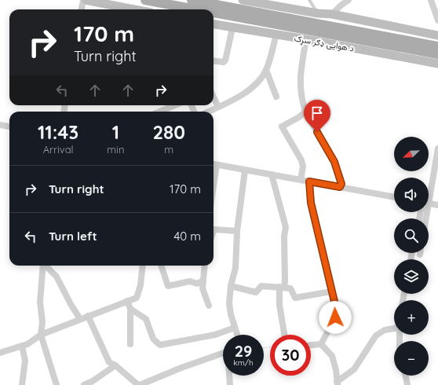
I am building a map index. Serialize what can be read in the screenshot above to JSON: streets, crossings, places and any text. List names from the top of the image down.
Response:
{
  "streets": {
    "main road": ["د هوایی ډګر سړک"]
  },
  "north": "bottom left",
  "page": {
    "turn": ["170 m", "Turn right"],
    "eta": [
      "11:43",
      "Arrival",
      "1",
      "min",
      "280",
      "m"
    ],
    "map_buttons": ["+", "−"],
    "list": [
      {
        "name": "Turn right",
        "value": "170 m"
      },
      {
        "name": "Turn left",
        "value": "40 m"
      }
    ],
    "speed": "29 km/h",
    "limit": "30"
  }
}
